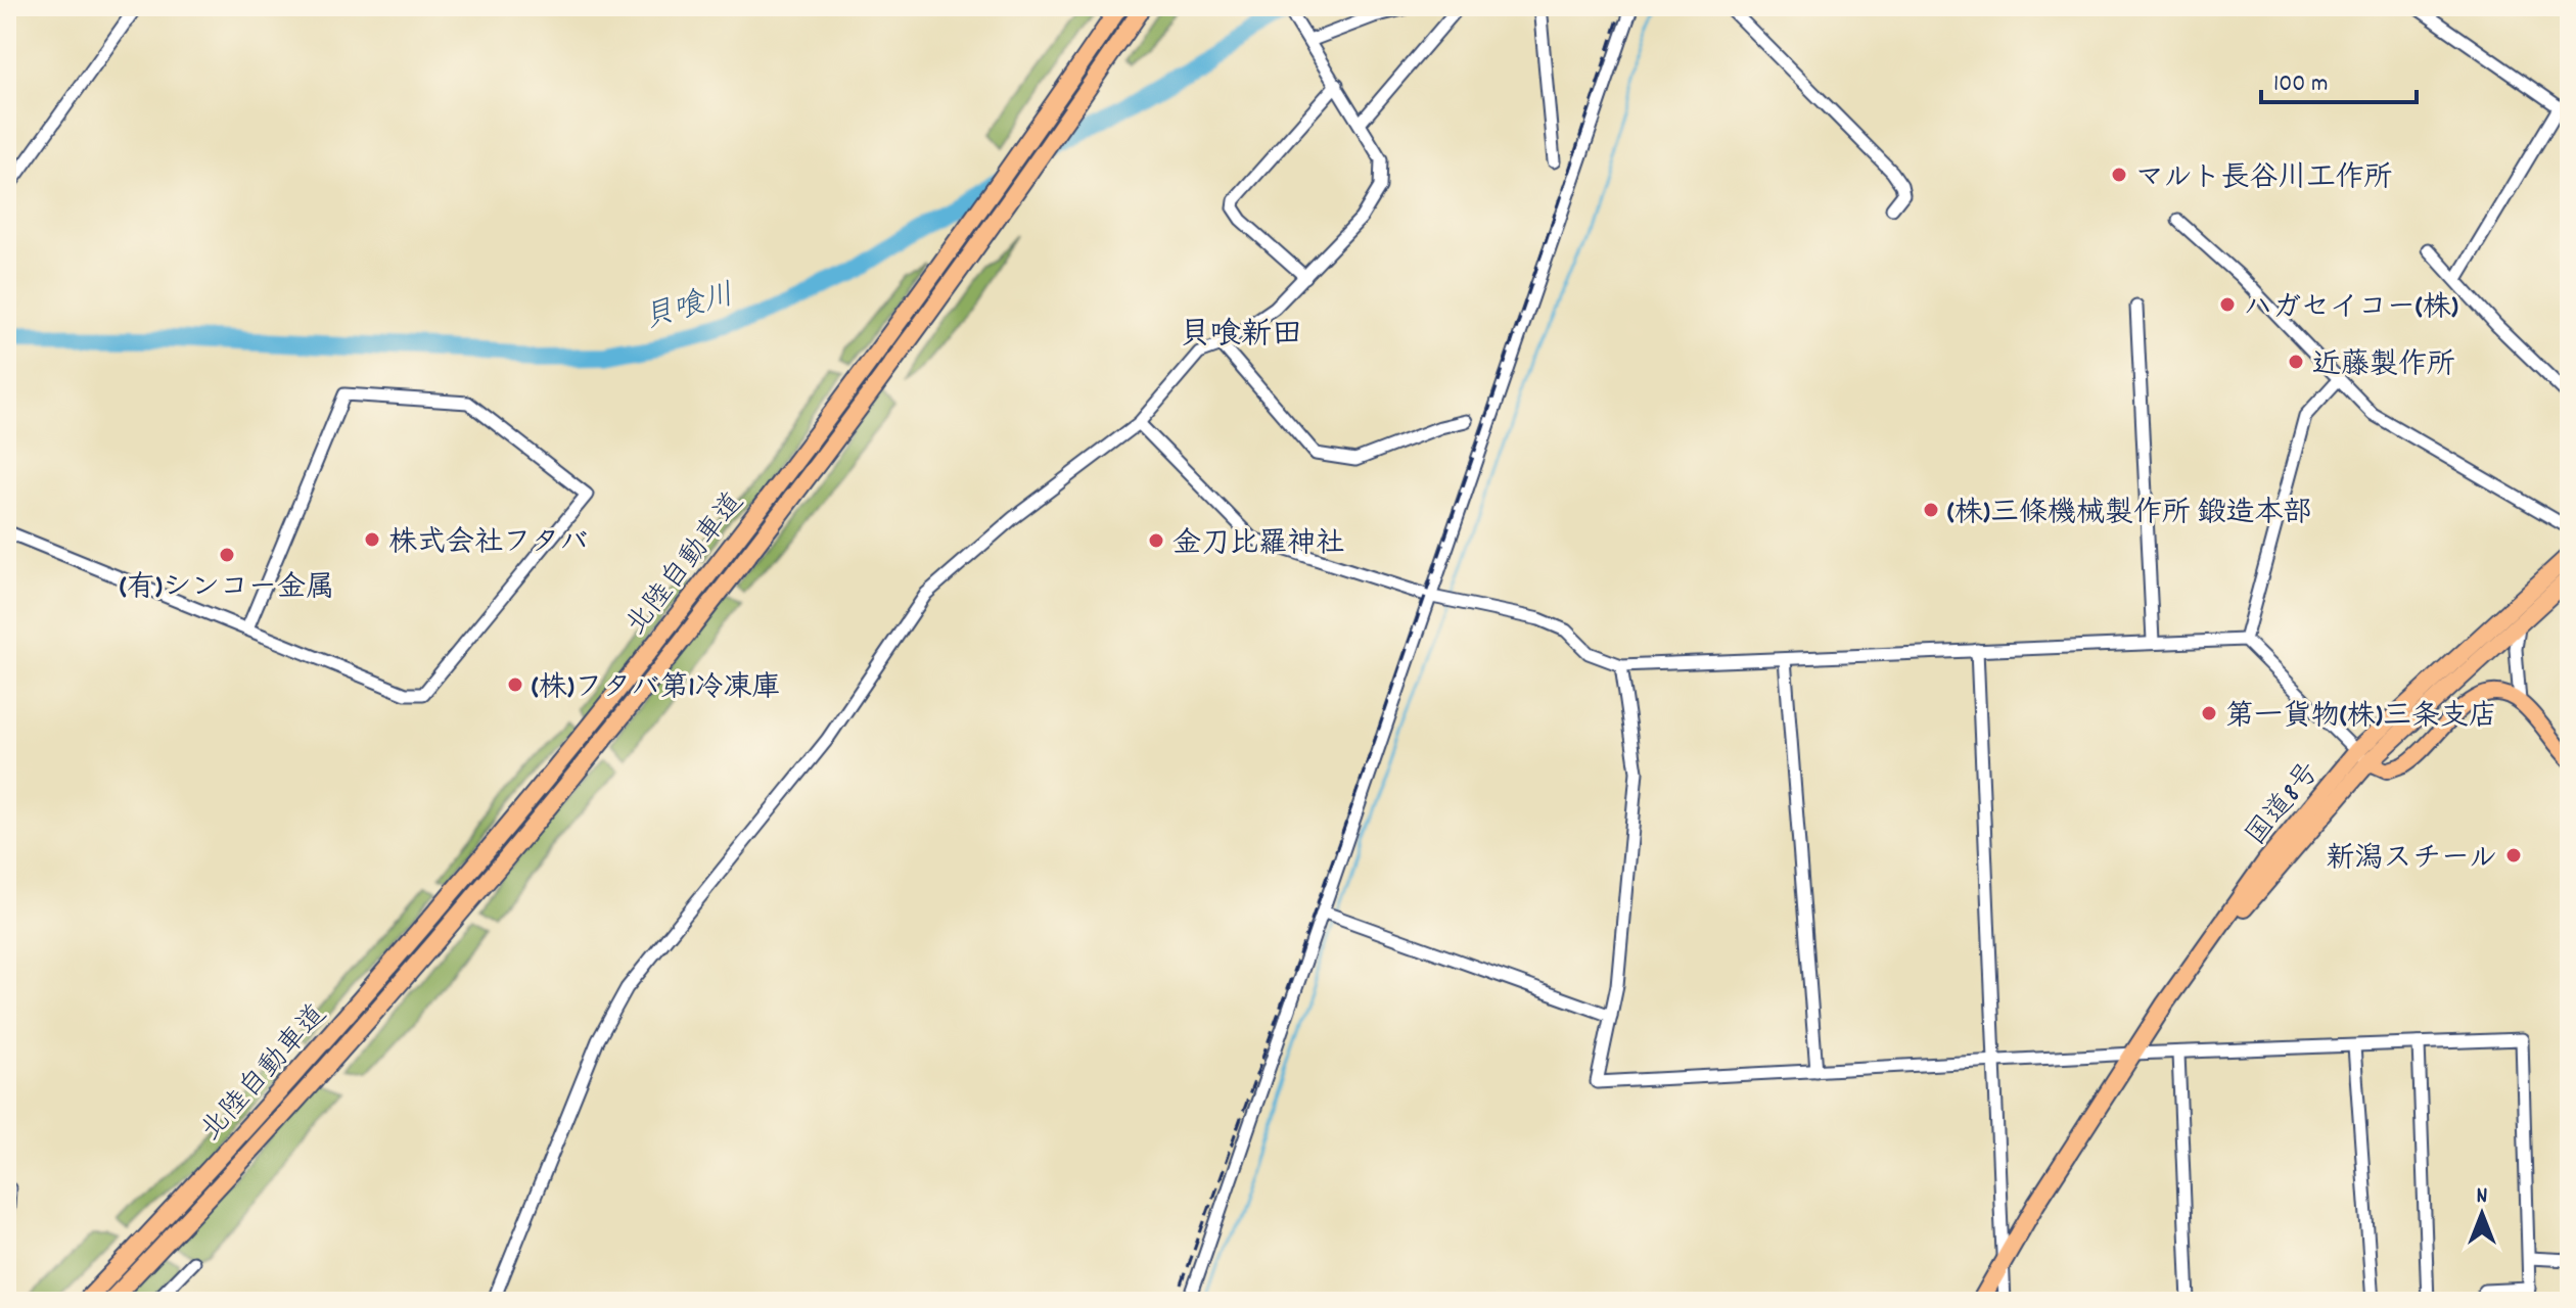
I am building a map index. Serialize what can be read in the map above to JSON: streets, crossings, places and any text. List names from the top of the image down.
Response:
{
  "streets": {
    "highway": ["北陸自動車道", "国道8号"]
  },
  "districts": ["貝喰新田"],
  "water": ["貝喰川"],
  "places": [
    "マルト長谷川工作所",
    "ハガセイコー(株)",
    "近藤製作所",
    "(株)三條機械製作所 鍛造本部",
    "株式会社フタバ",
    "金刀比羅神社",
    "(有)シンコー金属",
    "(株)フタバ第1冷凍庫",
    "第一貨物(株)三条支店",
    "新潟スチール"
  ],
  "scale_bar": "100 m",
  "north": "top"
}
